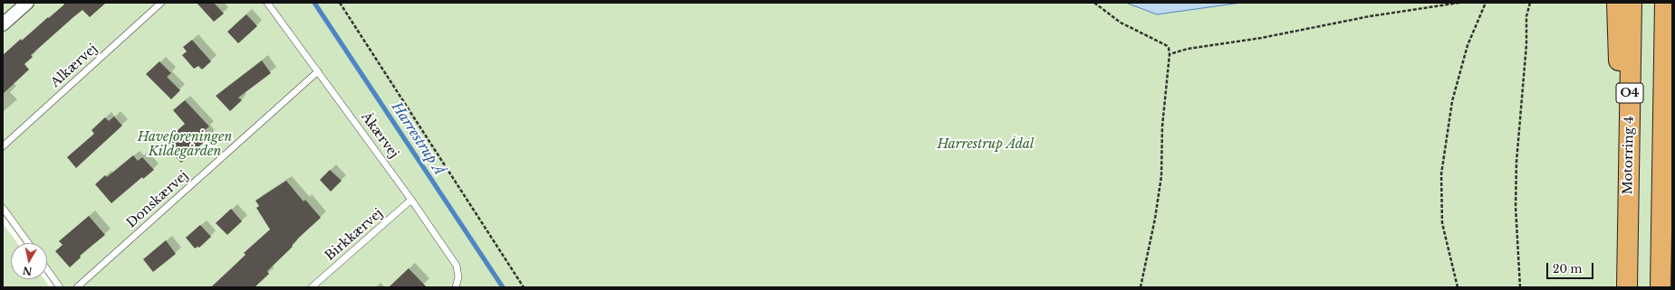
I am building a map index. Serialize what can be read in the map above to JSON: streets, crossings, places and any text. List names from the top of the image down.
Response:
{
  "streets": {
    "highway": ["O4", "Motorring 4"],
    "lane": [
      "Alkærvej",
      "Åkærvej",
      "Donskærvej",
      "Birkkærvej"
    ]
  },
  "crossings": [
    ["Åkærvej", "Donskærvej"],
    ["Åkærvej", "Birkkærvej"]
  ],
  "water": ["Harrestrup Å"],
  "parks": ["Haveforeningen Kildegården", "Harrestrup Ådal"],
  "scale_bar": "20 m",
  "north": "bottom"
}
